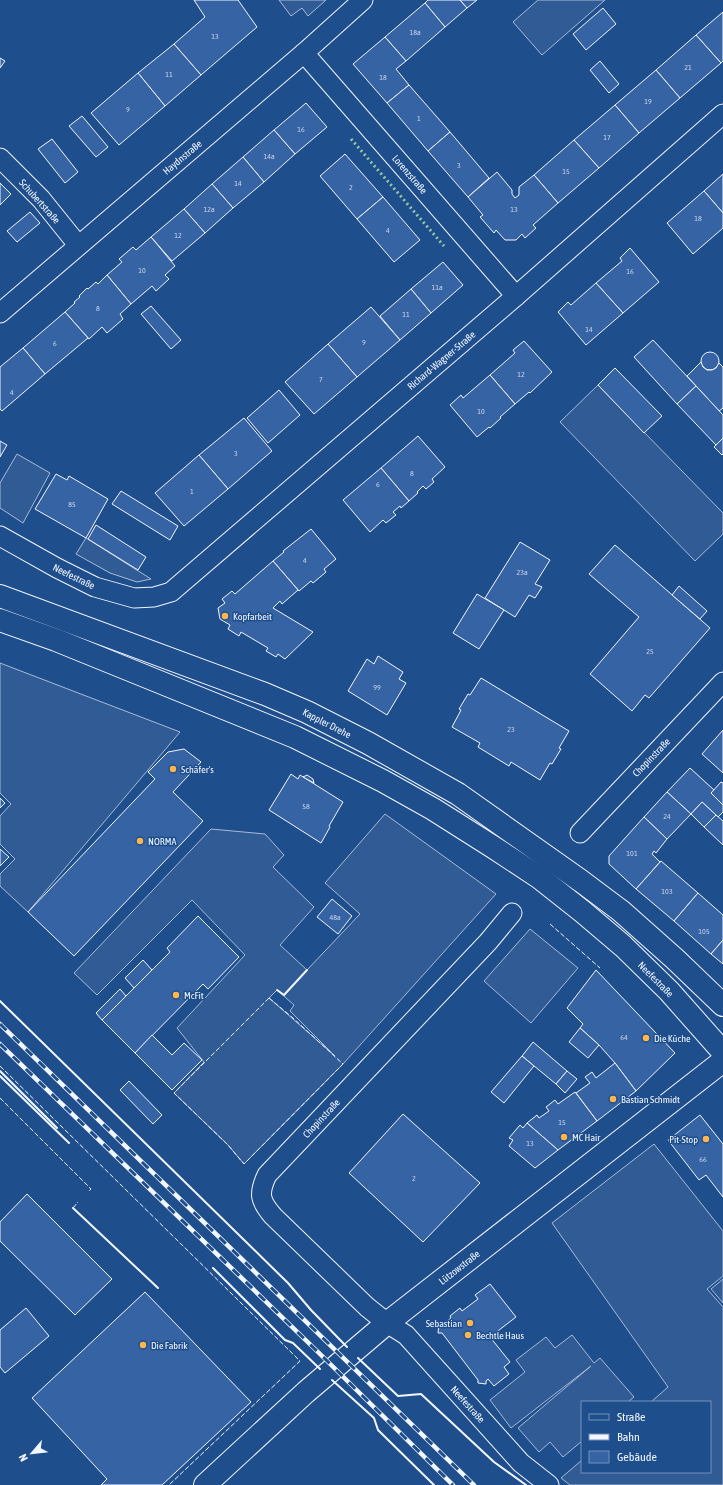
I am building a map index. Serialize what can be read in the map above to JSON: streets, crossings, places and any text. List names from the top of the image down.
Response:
{
  "streets": {
    "main road": ["Neefestraße", "Kappler Drehe", "Lützowstraße"],
    "street": [
      "Haydnstraße",
      "Lorenzstraße",
      "Schubertstraße",
      "Richard-Wagner-Straße",
      "Chopinstraße"
    ]
  },
  "crossings": [
    ["Haydnstraße", "Lorenzstraße"],
    ["Haydnstraße", "Schubertstraße"],
    ["Lorenzstraße", "Richard-Wagner-Straße"],
    ["Richard-Wagner-Straße", "Neefestraße"],
    ["Neefestraße", "Chopinstraße"],
    ["Neefestraße", "Lützowstraße"],
    ["Chopinstraße", "Lützowstraße"]
  ],
  "places": [
    "Kopfarbeit",
    "Schäfer's",
    "NORMA",
    "McFit",
    "Die Küche",
    "Bastian Schmidt",
    "MC Hair",
    "Pit-Stop",
    "Sebastian",
    "Bechtle Haus",
    "Die Fabrik"
  ],
  "house_numbers": [
    "18a",
    "13",
    "21",
    "11",
    "18",
    "19",
    "9",
    "1",
    "16",
    "17",
    "14a",
    "3",
    "15",
    "14",
    "2",
    "12a",
    "13",
    "18",
    "4",
    "12",
    "10",
    "16",
    "11a",
    "8",
    "11",
    "14",
    "9",
    "6",
    "12",
    "7",
    "4",
    "10",
    "3",
    "8",
    "6",
    "1",
    "85",
    "4",
    "23a",
    "25",
    "99",
    "23",
    "58",
    "24",
    "101",
    "103",
    "48a",
    "105",
    "64",
    "15",
    "13",
    "66",
    "2"
  ],
  "legend": ["Straße", "Bahn", "Gebäude"],
  "north": "bottom left"
}
